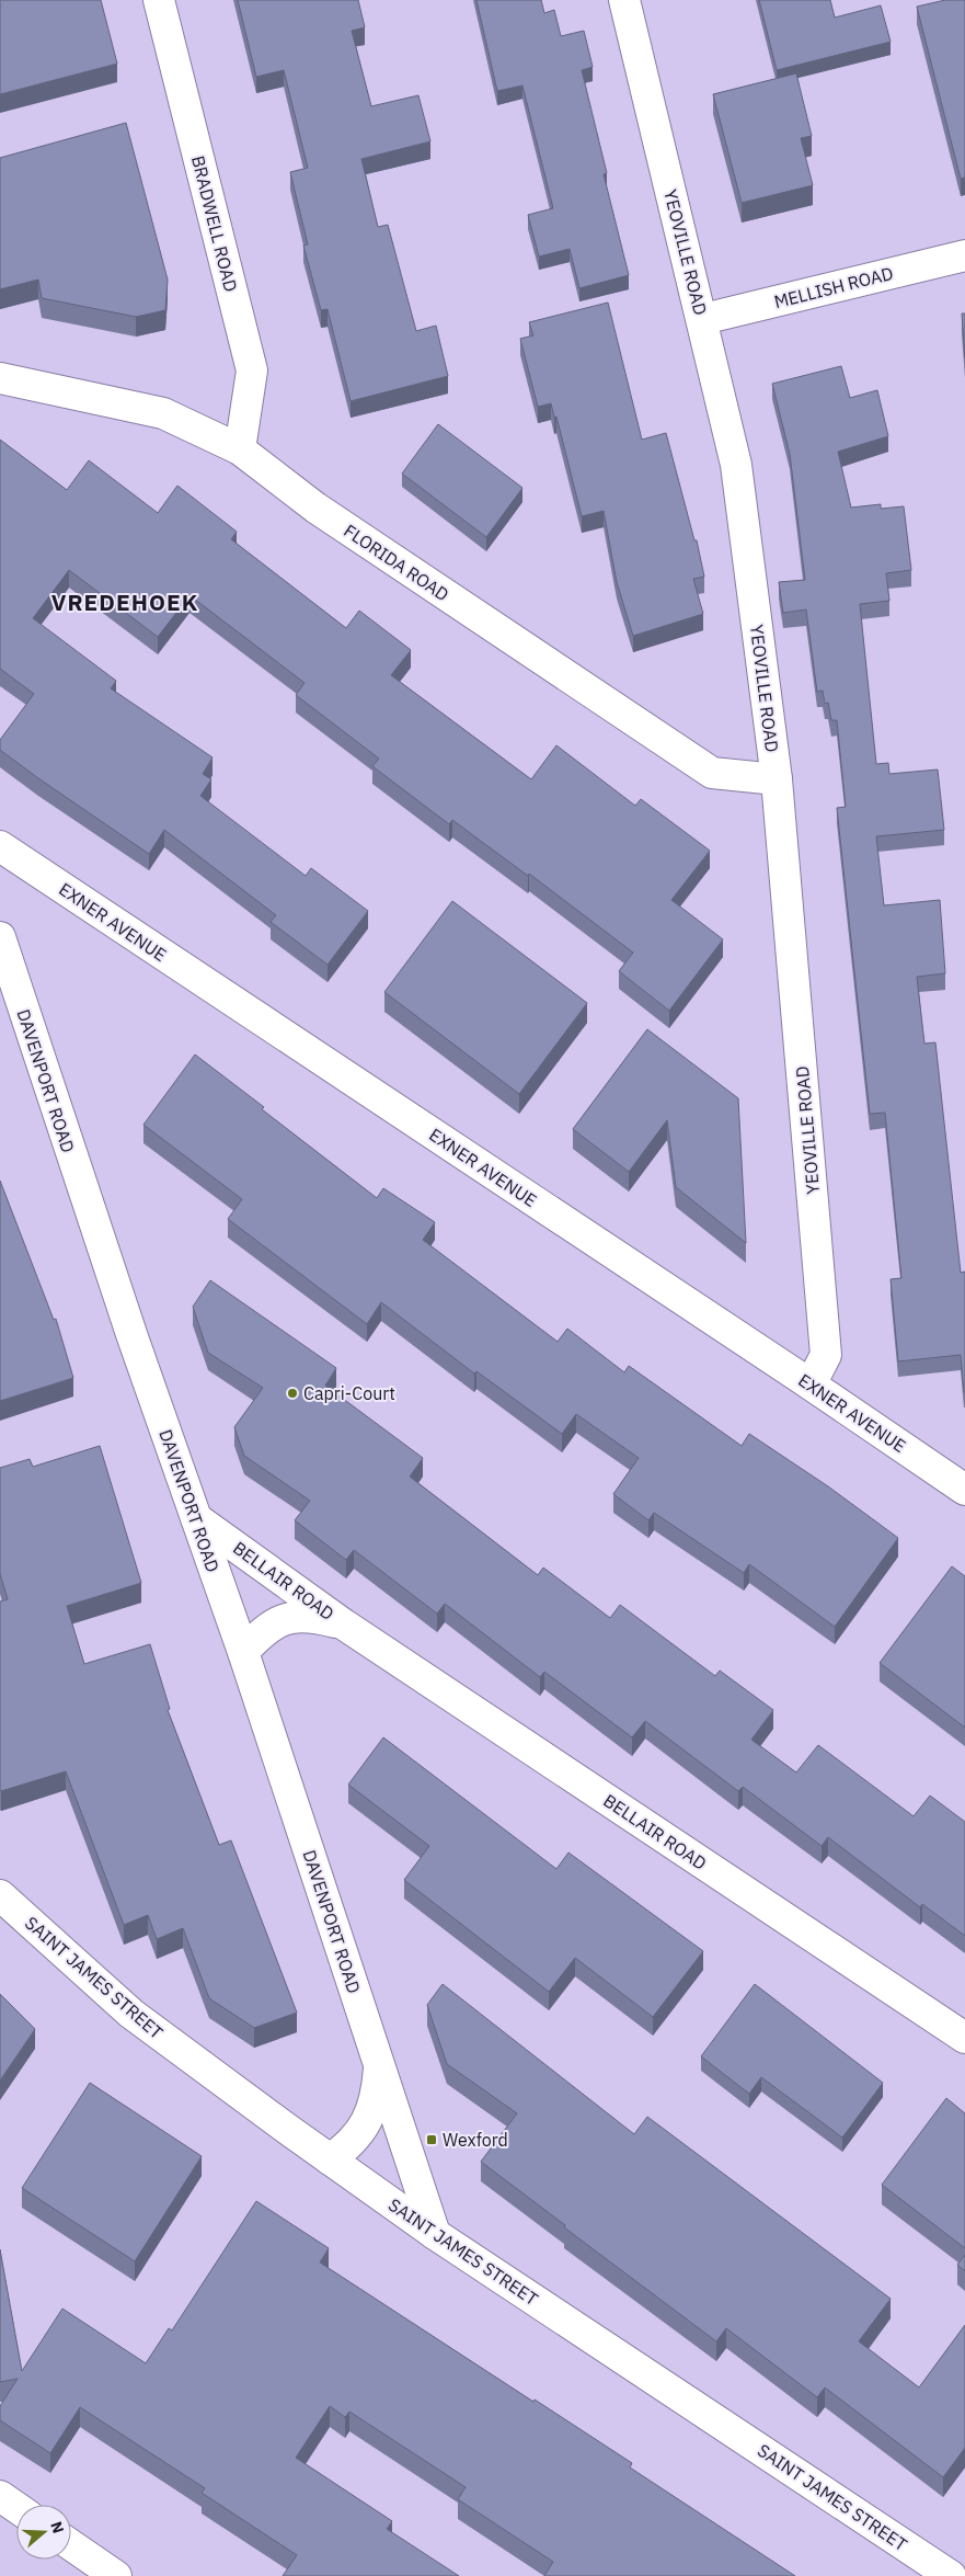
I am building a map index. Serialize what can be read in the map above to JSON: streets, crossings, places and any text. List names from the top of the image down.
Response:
{
  "streets": {
    "street": [
      "BRADWELL ROAD",
      "YEOVILLE ROAD",
      "MELLISH ROAD",
      "FLORIDA ROAD",
      "EXNER AVENUE",
      "DAVENPORT ROAD",
      "BELLAIR ROAD",
      "SAINT JAMES STREET"
    ]
  },
  "crossings": [
    ["BRADWELL ROAD", "FLORIDA ROAD"],
    ["YEOVILLE ROAD", "MELLISH ROAD"],
    ["YEOVILLE ROAD", "FLORIDA ROAD"],
    ["YEOVILLE ROAD", "EXNER AVENUE"],
    ["DAVENPORT ROAD", "BELLAIR ROAD"],
    ["DAVENPORT ROAD", "SAINT JAMES STREET"]
  ],
  "districts": ["VREDEHOEK"],
  "places": {
    "other": ["Capri-Court"],
    "transit": ["Wexford"]
  },
  "north": "right"
}
